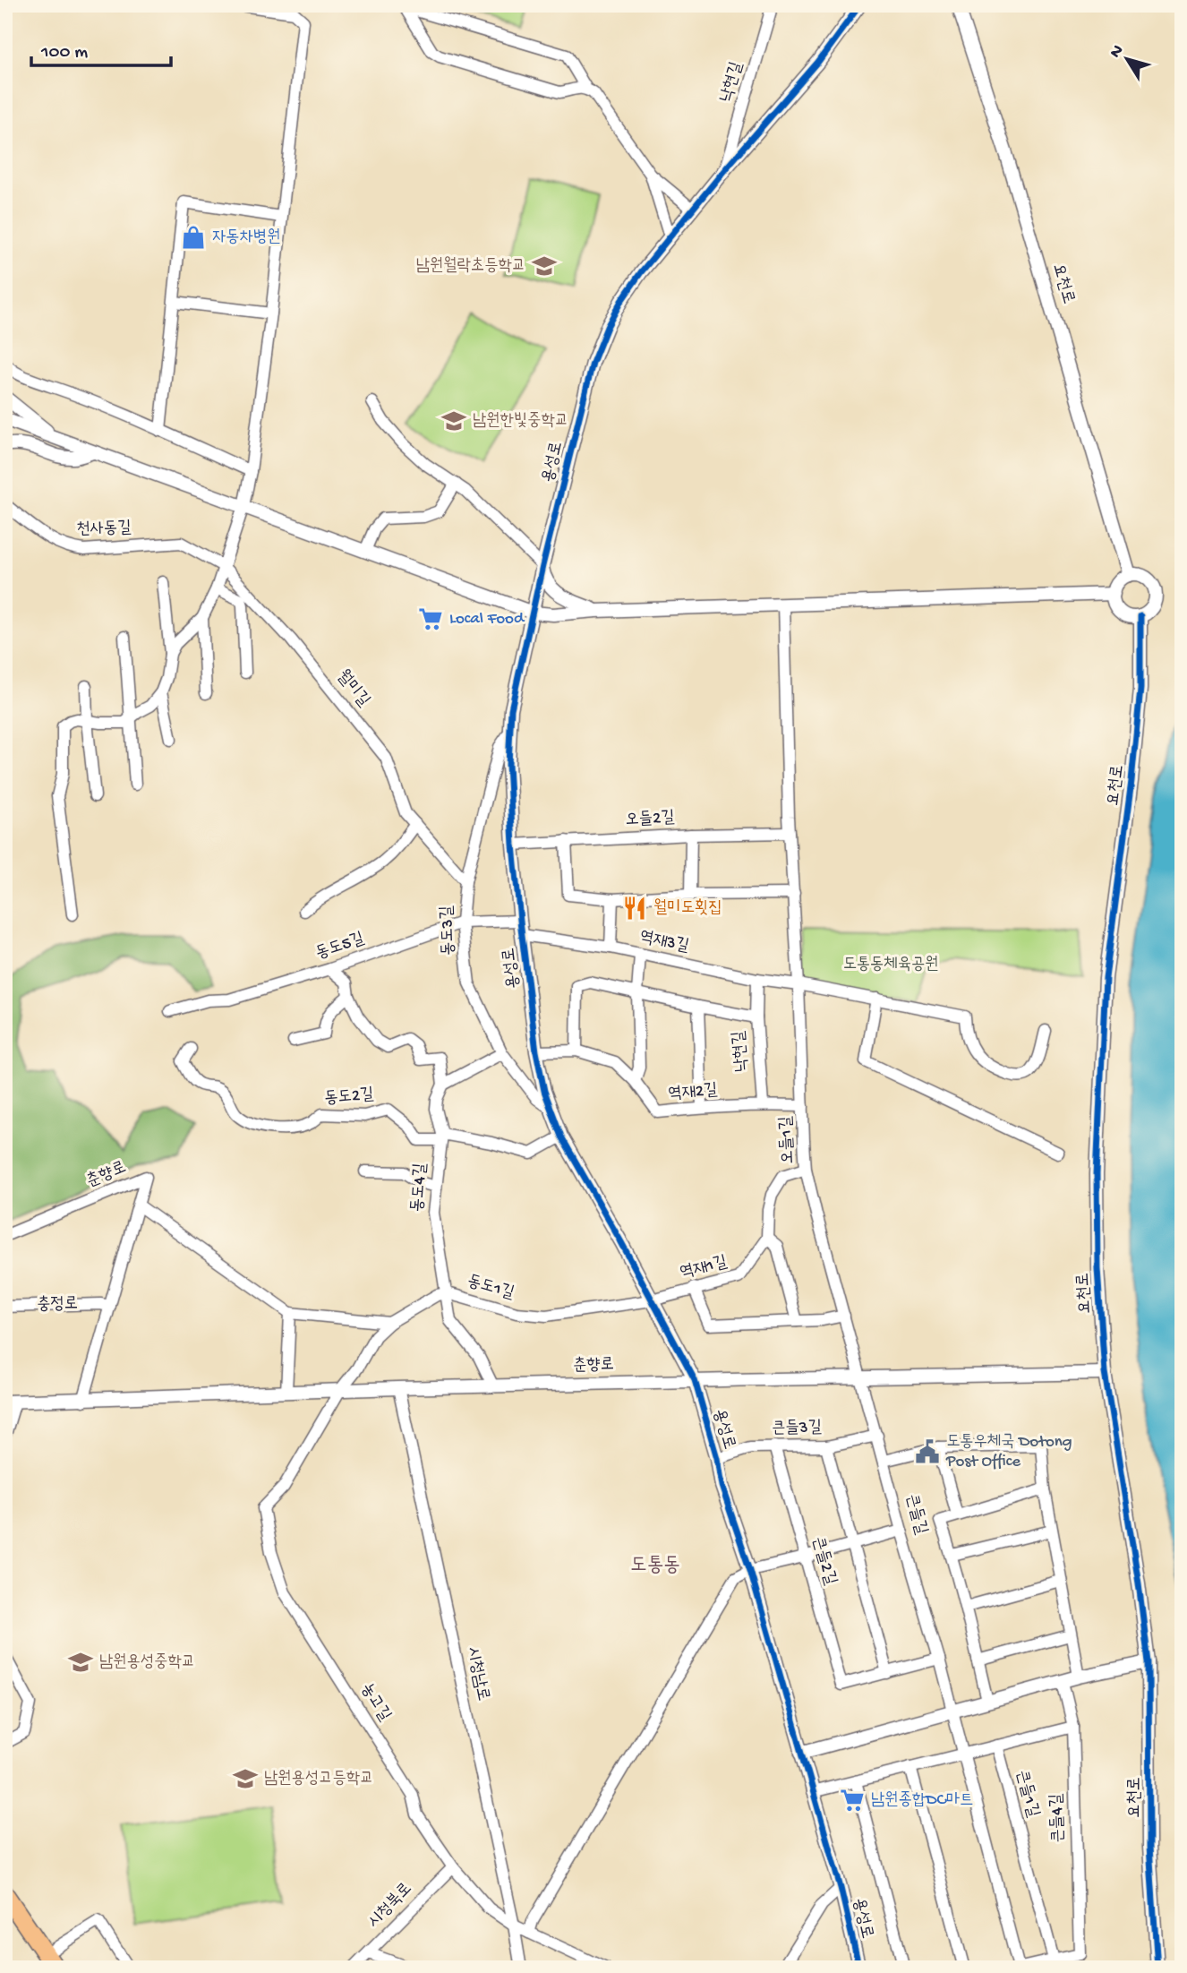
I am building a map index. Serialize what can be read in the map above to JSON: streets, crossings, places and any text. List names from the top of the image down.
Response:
{
  "streets": {
    "street": [
      "낙현길",
      "요천로",
      "용성로",
      "천사동길",
      "월미길",
      "오들2길",
      "동도3길",
      "역재3길",
      "동도5길",
      "역재2길",
      "동도2길",
      "오들1길",
      "춘향로",
      "동도4길",
      "역재1길",
      "동도1길",
      "충정로",
      "큰들3길",
      "큰들길",
      "큰들2길",
      "시청남로",
      "농고길",
      "큰들1길",
      "큰들4길",
      "시청북로"
    ]
  },
  "crossings": [
    ["낙현길", "용성로"],
    ["낙현길", "역재2길"],
    ["요천로", "춘향로"],
    ["용성로", "오들2길"],
    ["용성로", "동도3길"],
    ["용성로", "역재3길"],
    ["용성로", "동도5길"],
    ["용성로", "역재2길"],
    ["용성로", "동도2길"],
    ["용성로", "춘향로"],
    ["용성로", "역재1길"],
    ["용성로", "동도1길"],
    ["용성로", "큰들3길"],
    ["천사동길", "월미길"],
    ["월미길", "동도3길"],
    ["오들2길", "오들1길"],
    ["동도3길", "동도5길"],
    ["역재3길", "오들1길"],
    ["역재2길", "오들1길"],
    ["동도2길", "동도4길"],
    ["오들1길", "춘향로"],
    ["오들1길", "큰들길"],
    ["춘향로", "동도4길"],
    ["춘향로", "동도1길"],
    ["춘향로", "충정로"],
    ["춘향로", "큰들길"],
    ["춘향로", "시청남로"],
    ["춘향로", "농고길"],
    ["동도4길", "동도1길"],
    ["역재1길", "동도1길"],
    ["동도1길", "농고길"],
    ["큰들3길", "큰들길"],
    ["큰들3길", "큰들2길"],
    ["시청남로", "농고길"],
    ["농고길", "시청북로"],
    ["큰들1길", "큰들4길"]
  ],
  "districts": ["도통동"],
  "parks": ["도통동체육공원"],
  "places": {
    "shop": ["자동차병원"],
    "school or university": [
      "남원월락초등학교",
      "남원한빛중학교",
      "남원용성중학교",
      "남원용성고등학교"
    ],
    "supermarket": ["Local Food", "남원종합DC마트"],
    "restaurant": ["월미도횟집"],
    "public building": ["도통우체국 Dotong Post Office"]
  },
  "scale_bar": "100 m",
  "north": "top left"
}
